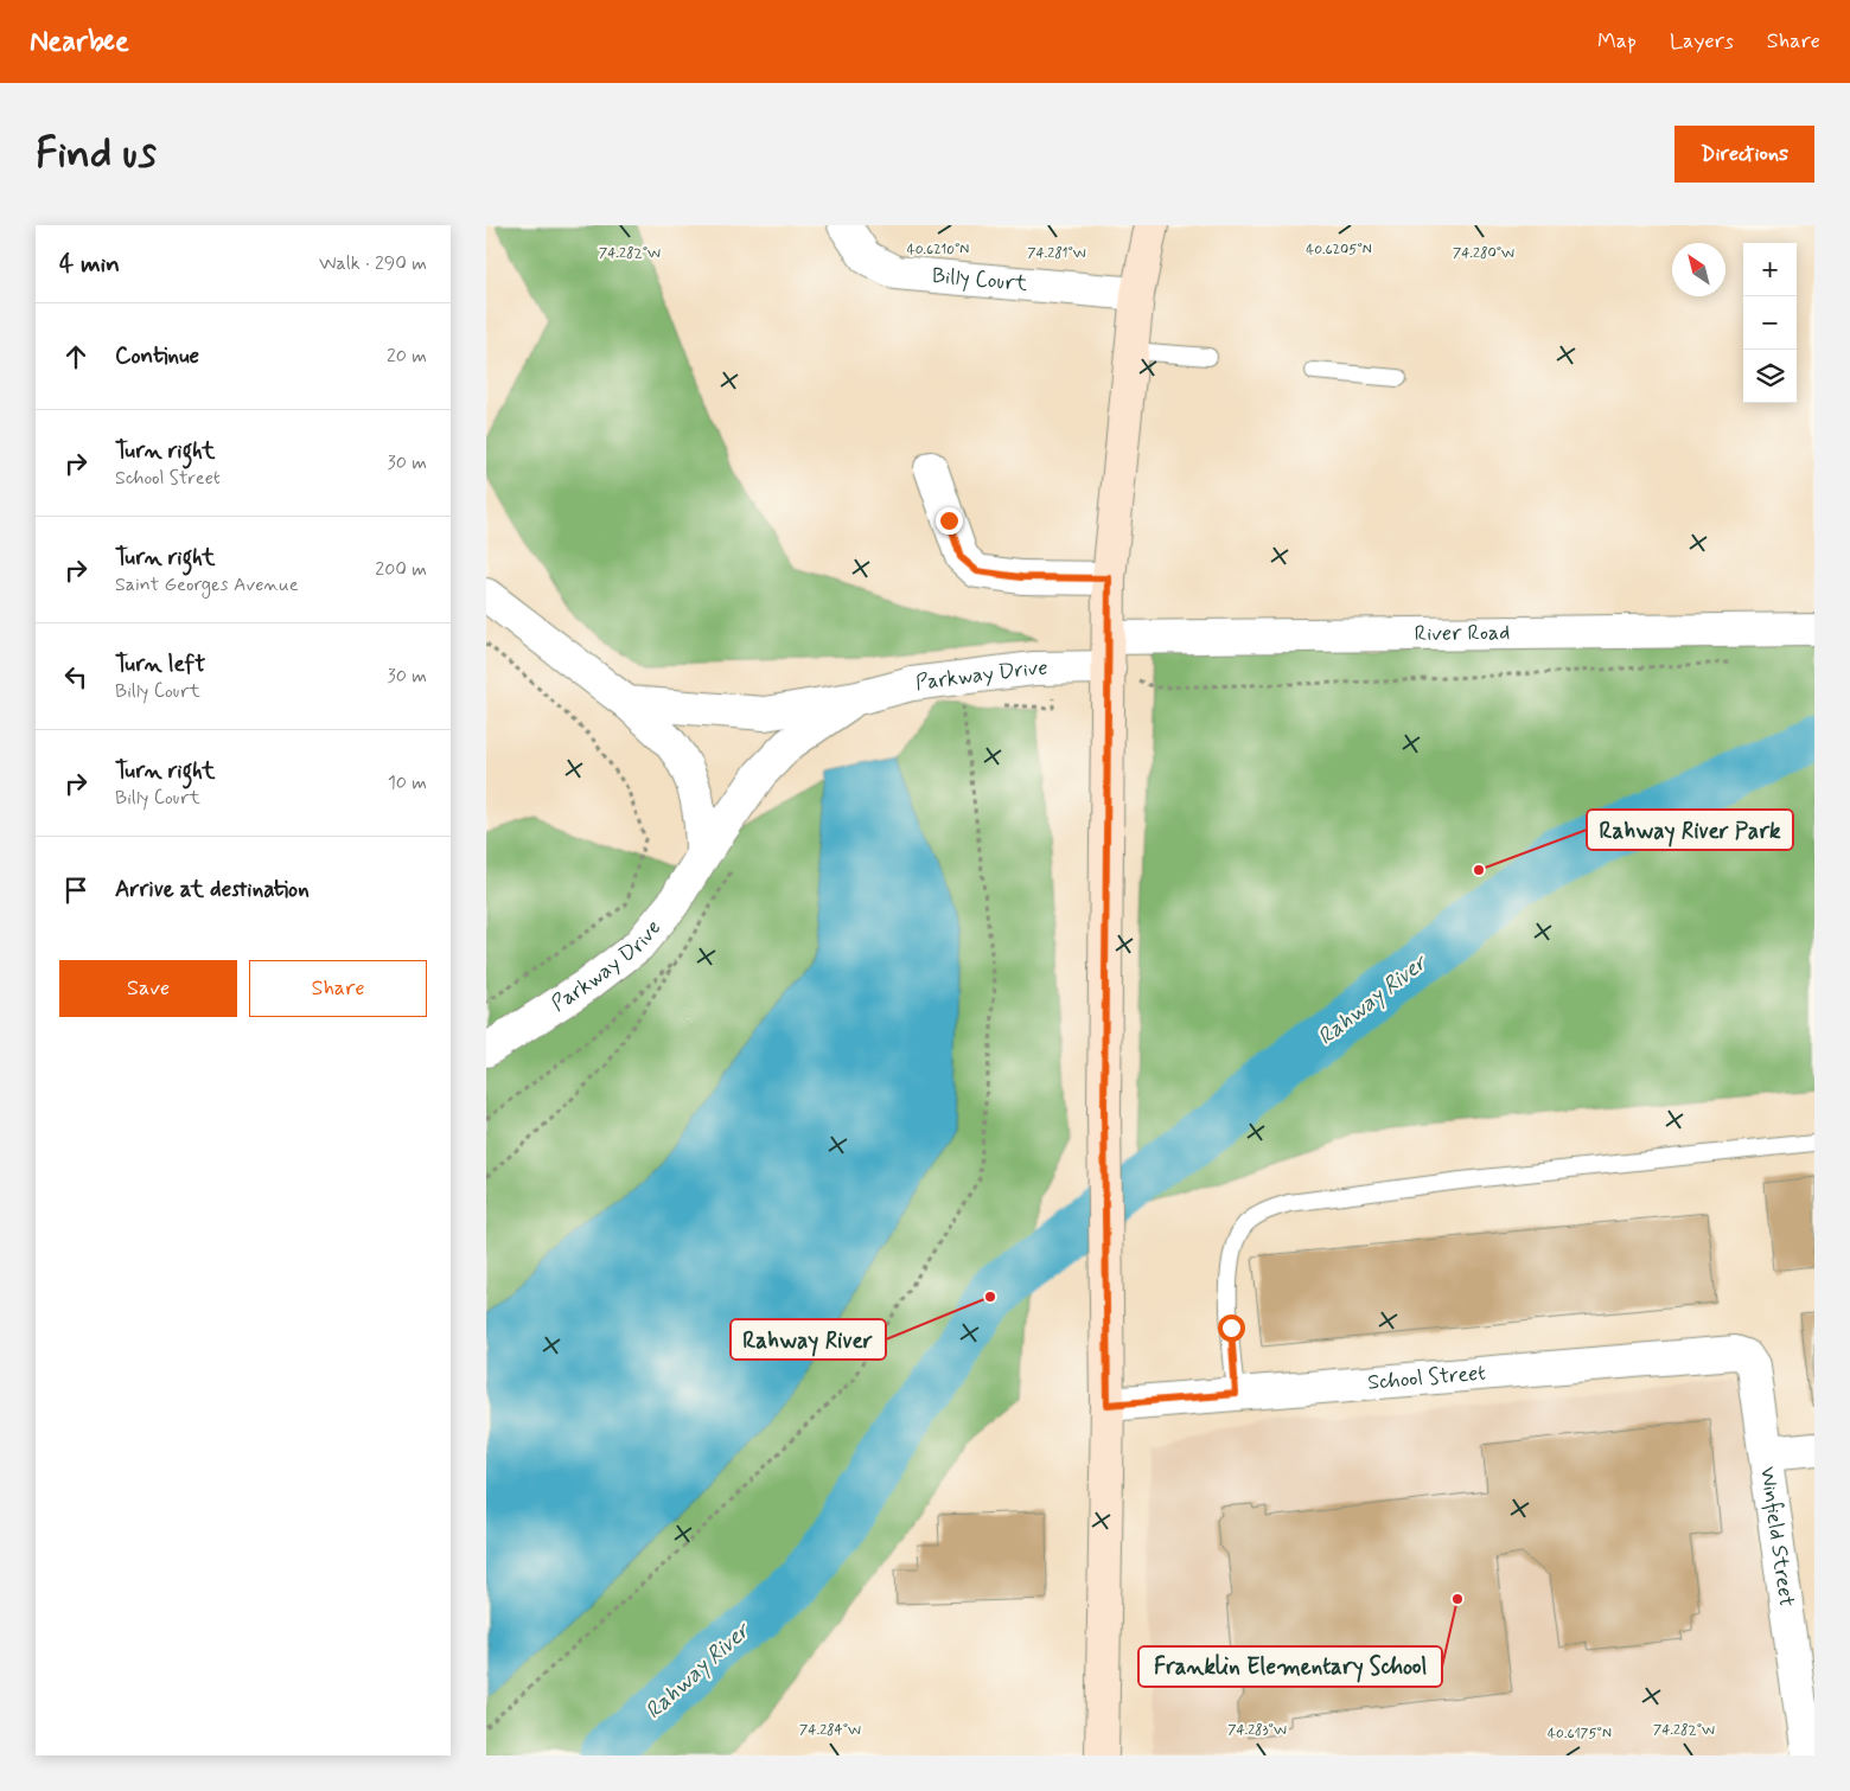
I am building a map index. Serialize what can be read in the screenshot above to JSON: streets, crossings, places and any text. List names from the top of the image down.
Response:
{
  "streets": {
    "street": [
      "Billy Court",
      "River Road",
      "Parkway Drive",
      "School Street",
      "Winfield Street"
    ]
  },
  "crossings": [
    ["River Road", "Parkway Drive"],
    ["School Street", "Winfield Street"]
  ],
  "water": ["Rahway River"],
  "places": ["Rahway River Park", "Rahway River", "Franklin Elementary School"],
  "north": "top left",
  "page": {
    "header": "Nearbee",
    "nav": ["Map", "Layers", "Share"],
    "buttons": [
      "Directions",
      ["Save", "Share"]
    ],
    "title": "Find us",
    "heading": ["4 min", "Walk · 290 m"],
    "map_buttons": ["+", "−"],
    "list": [
      ["Continue", "20 m"],
      ["Turn right", "School Street", "30 m"],
      ["Turn right", "Saint Georges Avenue", "200 m"],
      ["Turn left", "Billy Court", "30 m"],
      ["Turn right", "Billy Court", "10 m"],
      "Arrive at destination"
    ]
  },
  "coordinates": [
    "40.6210°N",
    "40.6205°N",
    "74.282°W",
    "74.280°W",
    "74.281°W",
    "74.284°W",
    "74.283°W",
    "40.6175°N"
  ]
}
